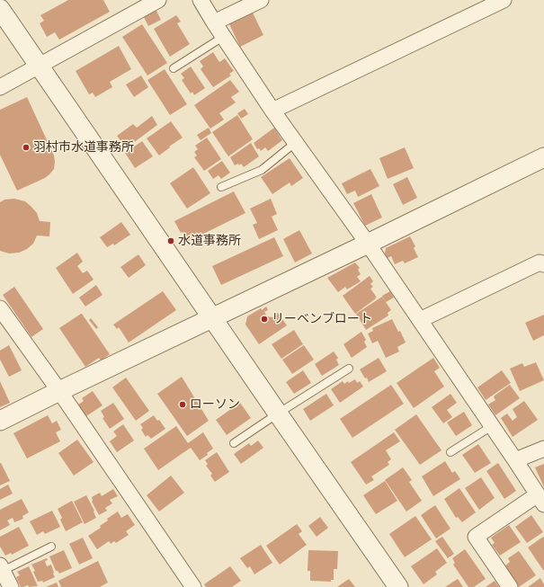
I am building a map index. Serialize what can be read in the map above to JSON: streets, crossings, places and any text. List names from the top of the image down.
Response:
{
  "places": [
    "羽村市水道事務所",
    "水道事務所",
    "リーベンブロート",
    "ローソン"
  ]
}
